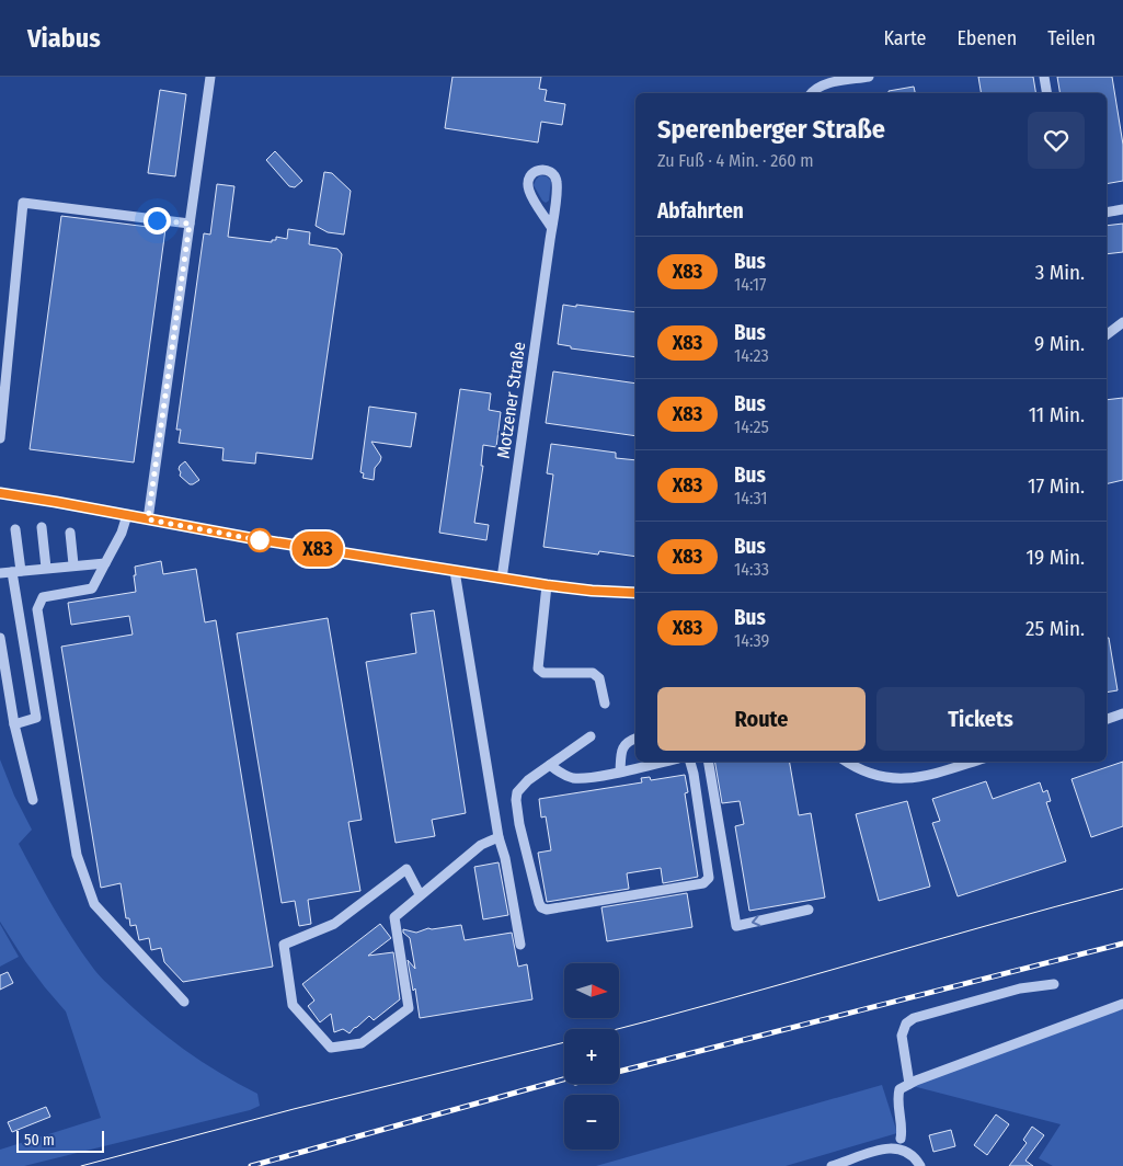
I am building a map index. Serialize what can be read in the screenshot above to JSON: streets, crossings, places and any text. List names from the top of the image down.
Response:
{
  "streets": {
    "street": ["Motzener Straße"]
  },
  "lines": ["bus line X83"],
  "scale_bar": "50 m",
  "north": "right",
  "page": {
    "header": "Viabus",
    "nav": ["Karte", "Ebenen", "Teilen"],
    "on_map": "X83",
    "heading": [
      ["Sperenberger Straße", "Zu Fuß · 4 Min. · 260 m"],
      "Abfahrten"
    ],
    "list": [
      {
        "mark": "X83",
        "name": "Bus",
        "note": "14:17",
        "value": "3 Min."
      },
      {
        "mark": "X83",
        "name": "Bus",
        "note": "14:23",
        "value": "9 Min."
      },
      {
        "mark": "X83",
        "name": "Bus",
        "note": "14:25",
        "value": "11 Min."
      },
      {
        "mark": "X83",
        "name": "Bus",
        "note": "14:31",
        "value": "17 Min."
      },
      {
        "mark": "X83",
        "name": "Bus",
        "note": "14:33",
        "value": "19 Min."
      },
      {
        "mark": "X83",
        "name": "Bus",
        "note": "14:39",
        "value": "25 Min."
      }
    ],
    "buttons": ["Route", "Tickets"],
    "map_buttons": ["+", "−"],
    "scale": "50 m"
  }
}
